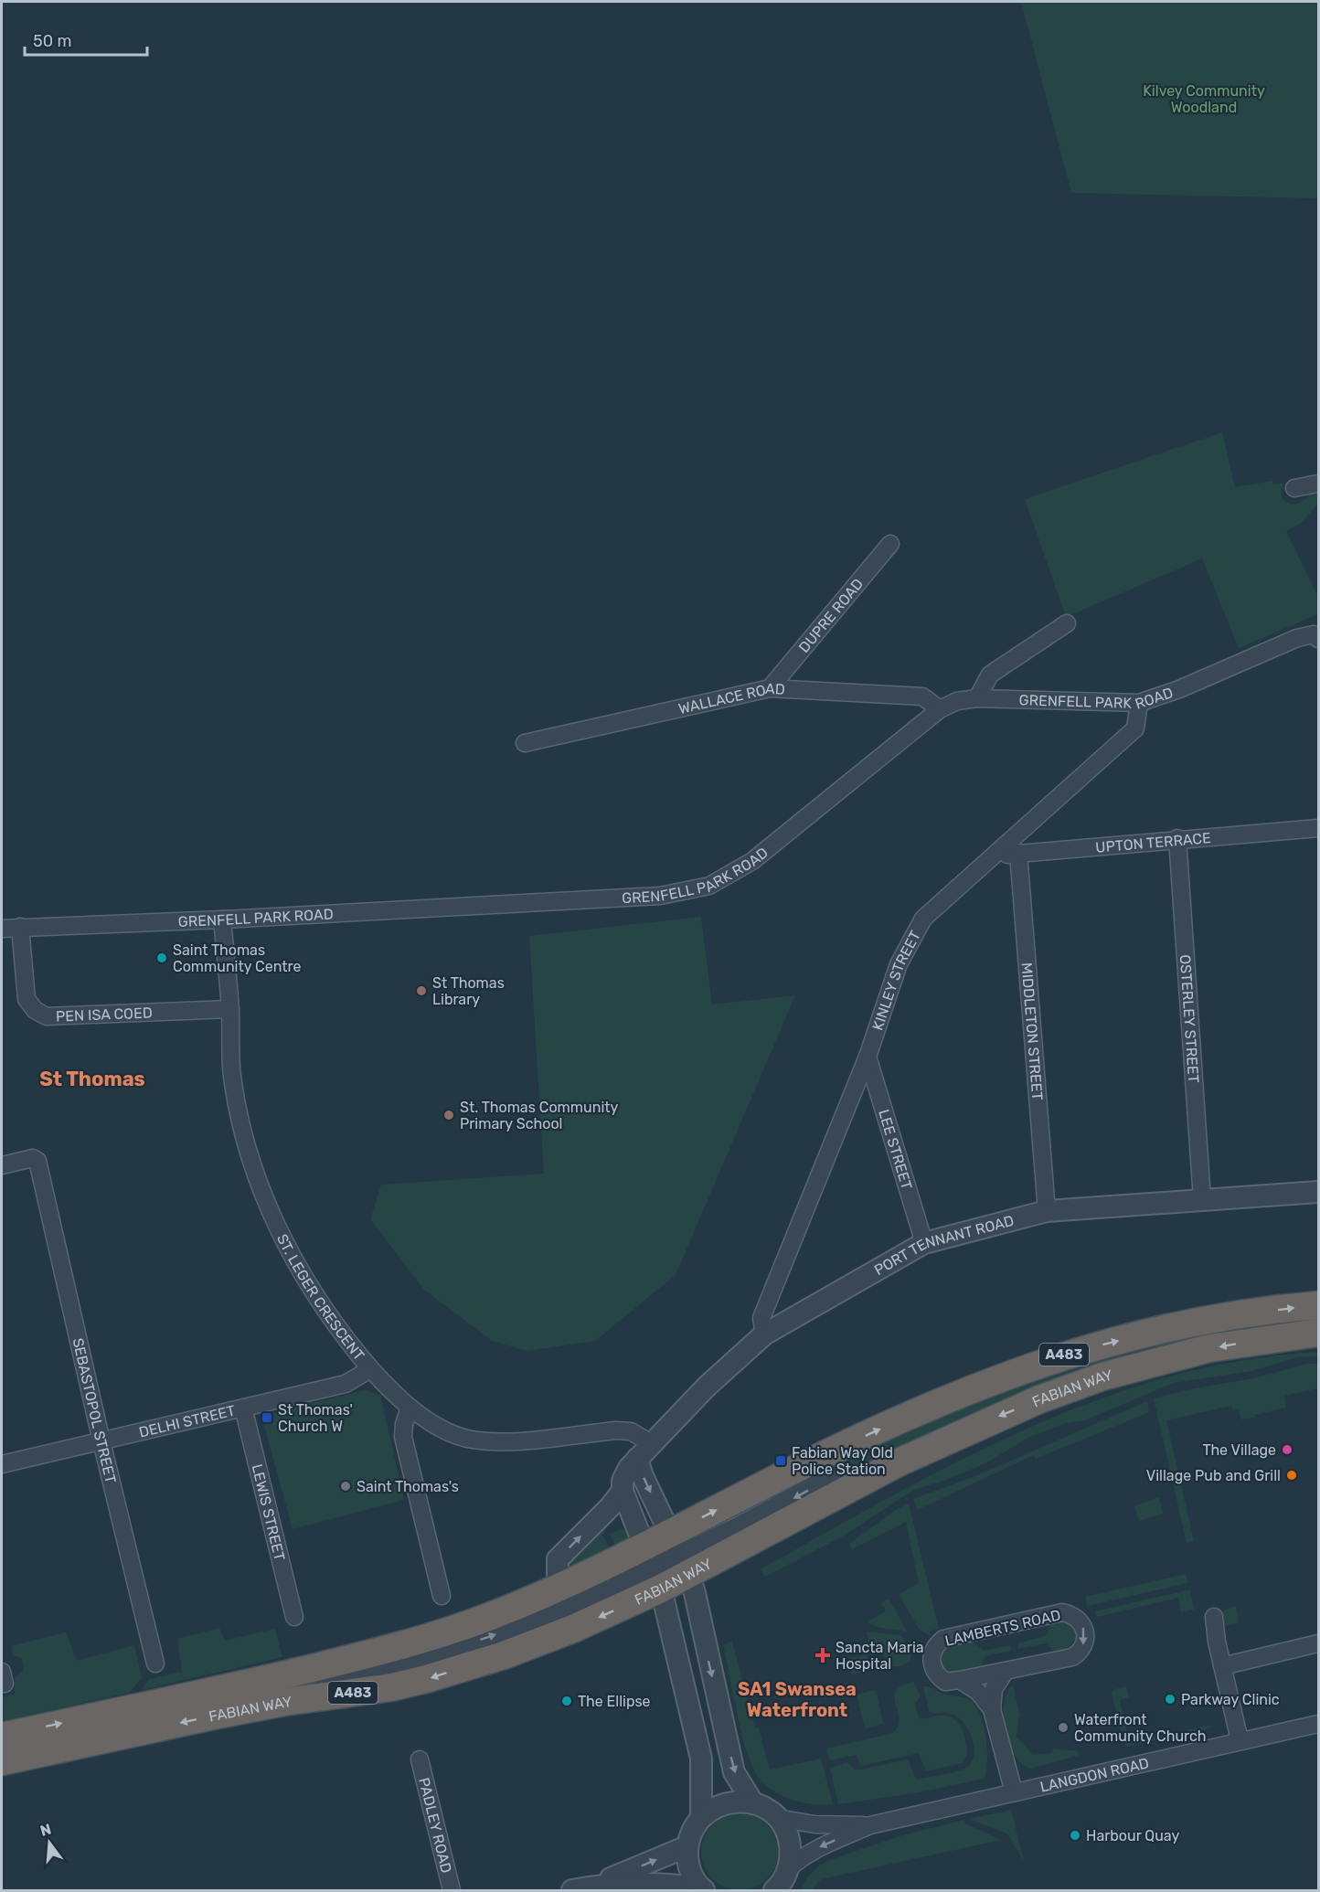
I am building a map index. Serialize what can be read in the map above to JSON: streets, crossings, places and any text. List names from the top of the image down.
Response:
{
  "streets": {
    "highway": ["A483", "FABIAN WAY"],
    "street": [
      "DUPRE ROAD",
      "GRENFELL PARK ROAD",
      "WALLACE ROAD",
      "UPTON TERRACE",
      "KINLEY STREET",
      "PEN ISA COED",
      "OSTERLEY STREET",
      "MIDDLETON STREET",
      "LEE STREET",
      "PORT TENNANT ROAD",
      "ST. LEGER CRESCENT",
      "SEBASTOPOL STREET",
      "DELHI STREET",
      "LEWIS STREET",
      "LAMBERTS ROAD",
      "LANGDON ROAD",
      "PADLEY ROAD"
    ]
  },
  "crossings": [
    ["DUPRE ROAD", "WALLACE ROAD"],
    ["GRENFELL PARK ROAD", "WALLACE ROAD"],
    ["GRENFELL PARK ROAD", "KINLEY STREET"],
    ["GRENFELL PARK ROAD", "PEN ISA COED"],
    ["GRENFELL PARK ROAD", "ST. LEGER CRESCENT"],
    ["UPTON TERRACE", "KINLEY STREET"],
    ["UPTON TERRACE", "OSTERLEY STREET"],
    ["UPTON TERRACE", "MIDDLETON STREET"],
    ["KINLEY STREET", "LEE STREET"],
    ["KINLEY STREET", "PORT TENNANT ROAD"],
    ["PEN ISA COED", "ST. LEGER CRESCENT"],
    ["OSTERLEY STREET", "PORT TENNANT ROAD"],
    ["MIDDLETON STREET", "PORT TENNANT ROAD"],
    ["LEE STREET", "PORT TENNANT ROAD"],
    ["PORT TENNANT ROAD", "ST. LEGER CRESCENT"],
    ["PORT TENNANT ROAD", "FABIAN WAY"],
    ["ST. LEGER CRESCENT", "DELHI STREET"],
    ["SEBASTOPOL STREET", "DELHI STREET"],
    ["DELHI STREET", "LEWIS STREET"],
    ["LAMBERTS ROAD", "LANGDON ROAD"]
  ],
  "districts": ["St Thomas", "SA1 Swansea Waterfront"],
  "parks": ["Kilvey Community Woodland"],
  "places": {
    "other": [
      "Saint Thomas Community Centre",
      "St Thomas Library",
      "St. Thomas Community Primary School",
      "The Village",
      "Village Pub and Grill",
      "Saint Thomas's",
      "Parkway Clinic",
      "The Ellipse",
      "Waterfront Community Church",
      "Harbour Quay"
    ],
    "transit": ["St Thomas' Church W", "Fabian Way Old Police Station"],
    "health": ["Sancta Maria Hospital"]
  },
  "scale_bar": "50 m",
  "north": "top"
}
